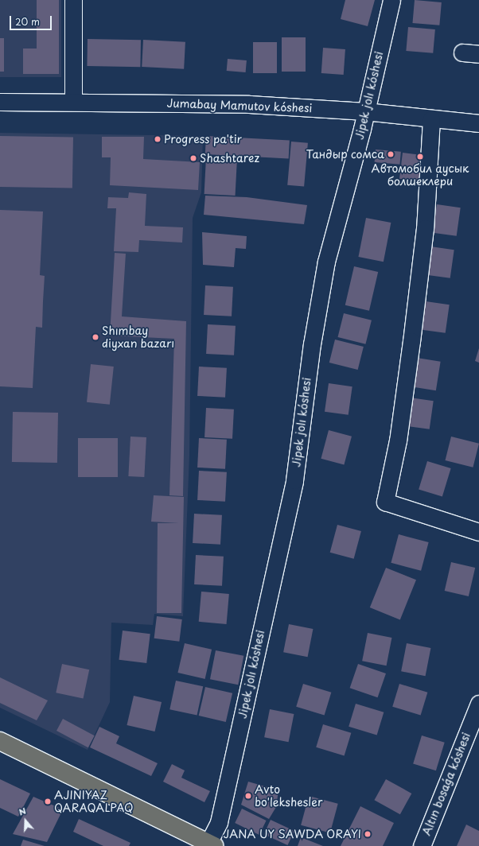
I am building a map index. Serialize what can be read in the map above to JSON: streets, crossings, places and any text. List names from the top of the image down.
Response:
{
  "streets": {
    "street": ["Jipek jolı kóshesi", "Jumabay Mamutov kóshesi", "Altın bosaǵa kóshesi"]
  },
  "crossings": [
    ["Jipek jolı kóshesi", "Jumabay Mamutov kóshesi"]
  ],
  "places": [
    "Progress pa'tir",
    "Тандыр сомса",
    "Автомобил аусык болшеклери",
    "Shashtarez",
    "Shımbay diyxan bazarı",
    "Avto bo'lekshesler",
    "AJINIYAZ QARAQALPAQ",
    "JANA UY SAWDA ORAYI"
  ],
  "scale_bar": "20 m",
  "north": "top"
}
